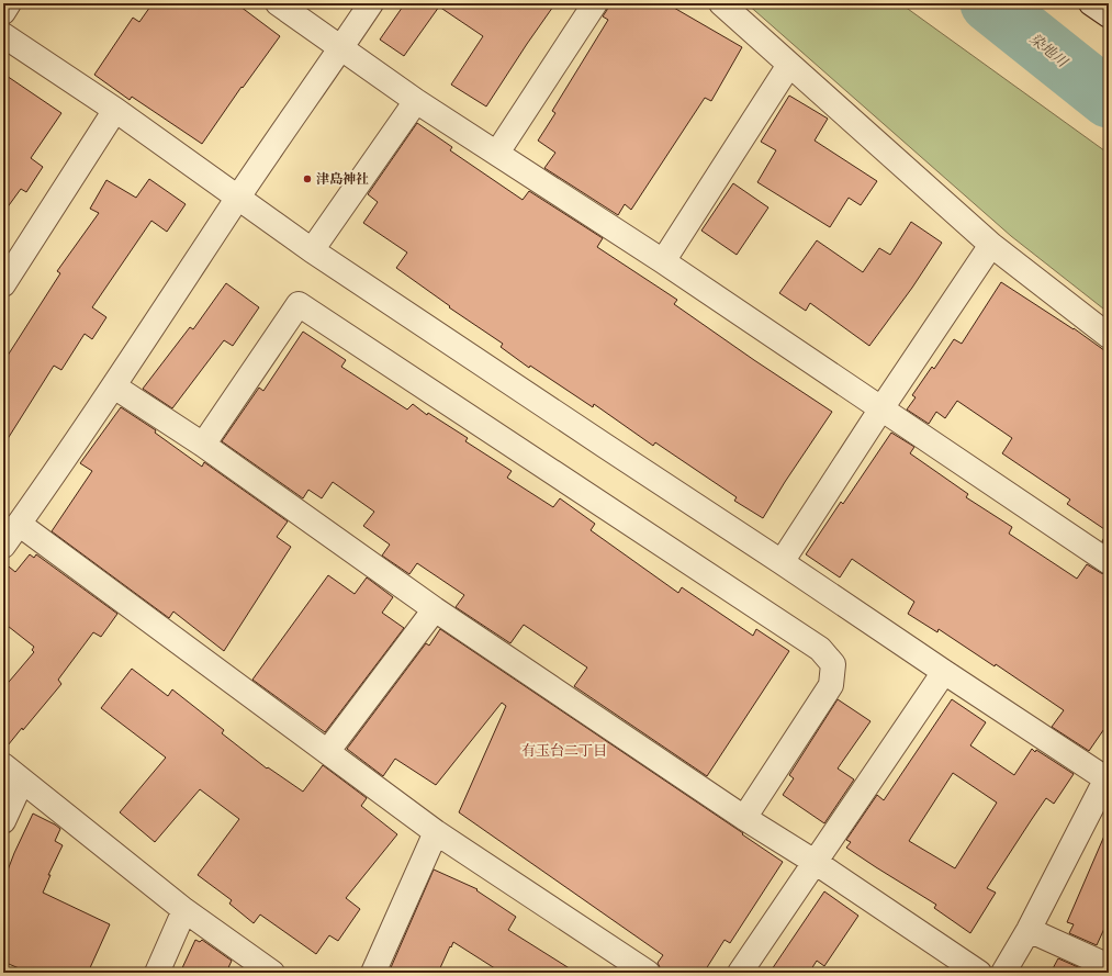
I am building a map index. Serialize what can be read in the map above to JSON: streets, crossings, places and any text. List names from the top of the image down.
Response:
{
  "districts": ["有玉台二丁目"],
  "water": ["染地川"],
  "places": ["津島神社"]
}
